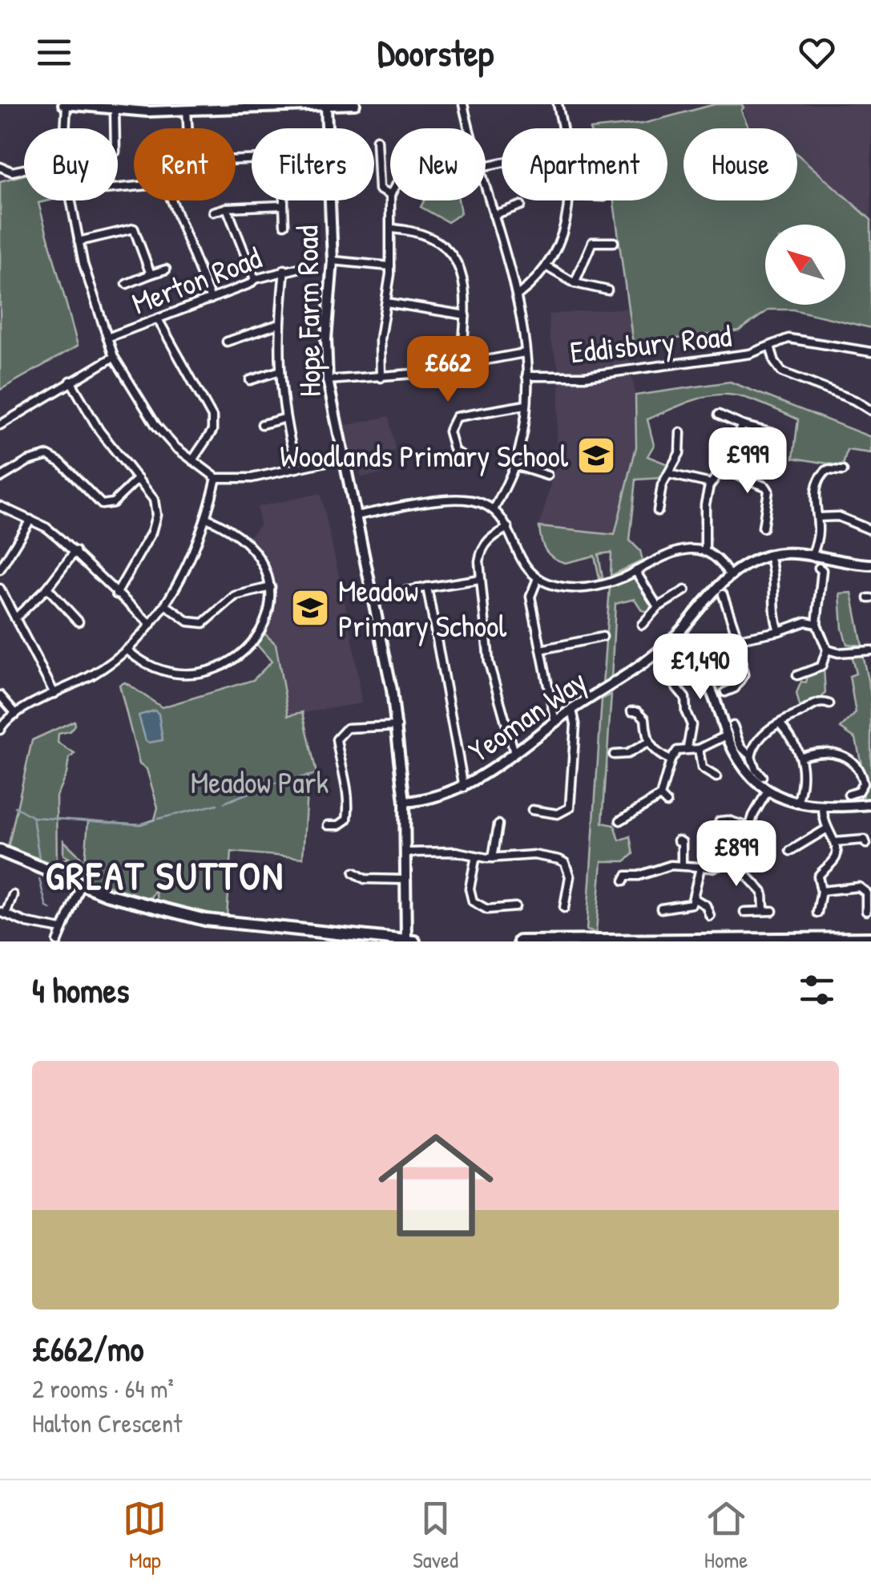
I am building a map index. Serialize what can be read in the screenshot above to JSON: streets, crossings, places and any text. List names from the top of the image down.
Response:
{
  "streets": {
    "street": [
      "Merton Road",
      "Hope Farm Road",
      "Eddisbury Road",
      "Yeoman Way"
    ]
  },
  "crossings": [
    ["Hope Farm Road", "Yeoman Way"]
  ],
  "districts": ["GREAT SUTTON"],
  "parks": ["Meadow Park"],
  "places": {
    "school or university": ["Woodlands Primary School", "Meadow Primary School"]
  },
  "north": "top left",
  "page": {
    "header": "Doorstep",
    "chip": [
      "Buy",
      "Rent",
      "Filters",
      "New",
      "Apartment",
      "House"
    ],
    "price": [
      "£662",
      "£999",
      "£1,490",
      "£899"
    ],
    "heading": "4 homes",
    "list": [
      {
        "name": "£662/mo",
        "note": "2 rooms · 64 m² · Halton Crescent"
      }
    ],
    "tabs": ["Map", "Saved", "Home"]
  }
}
